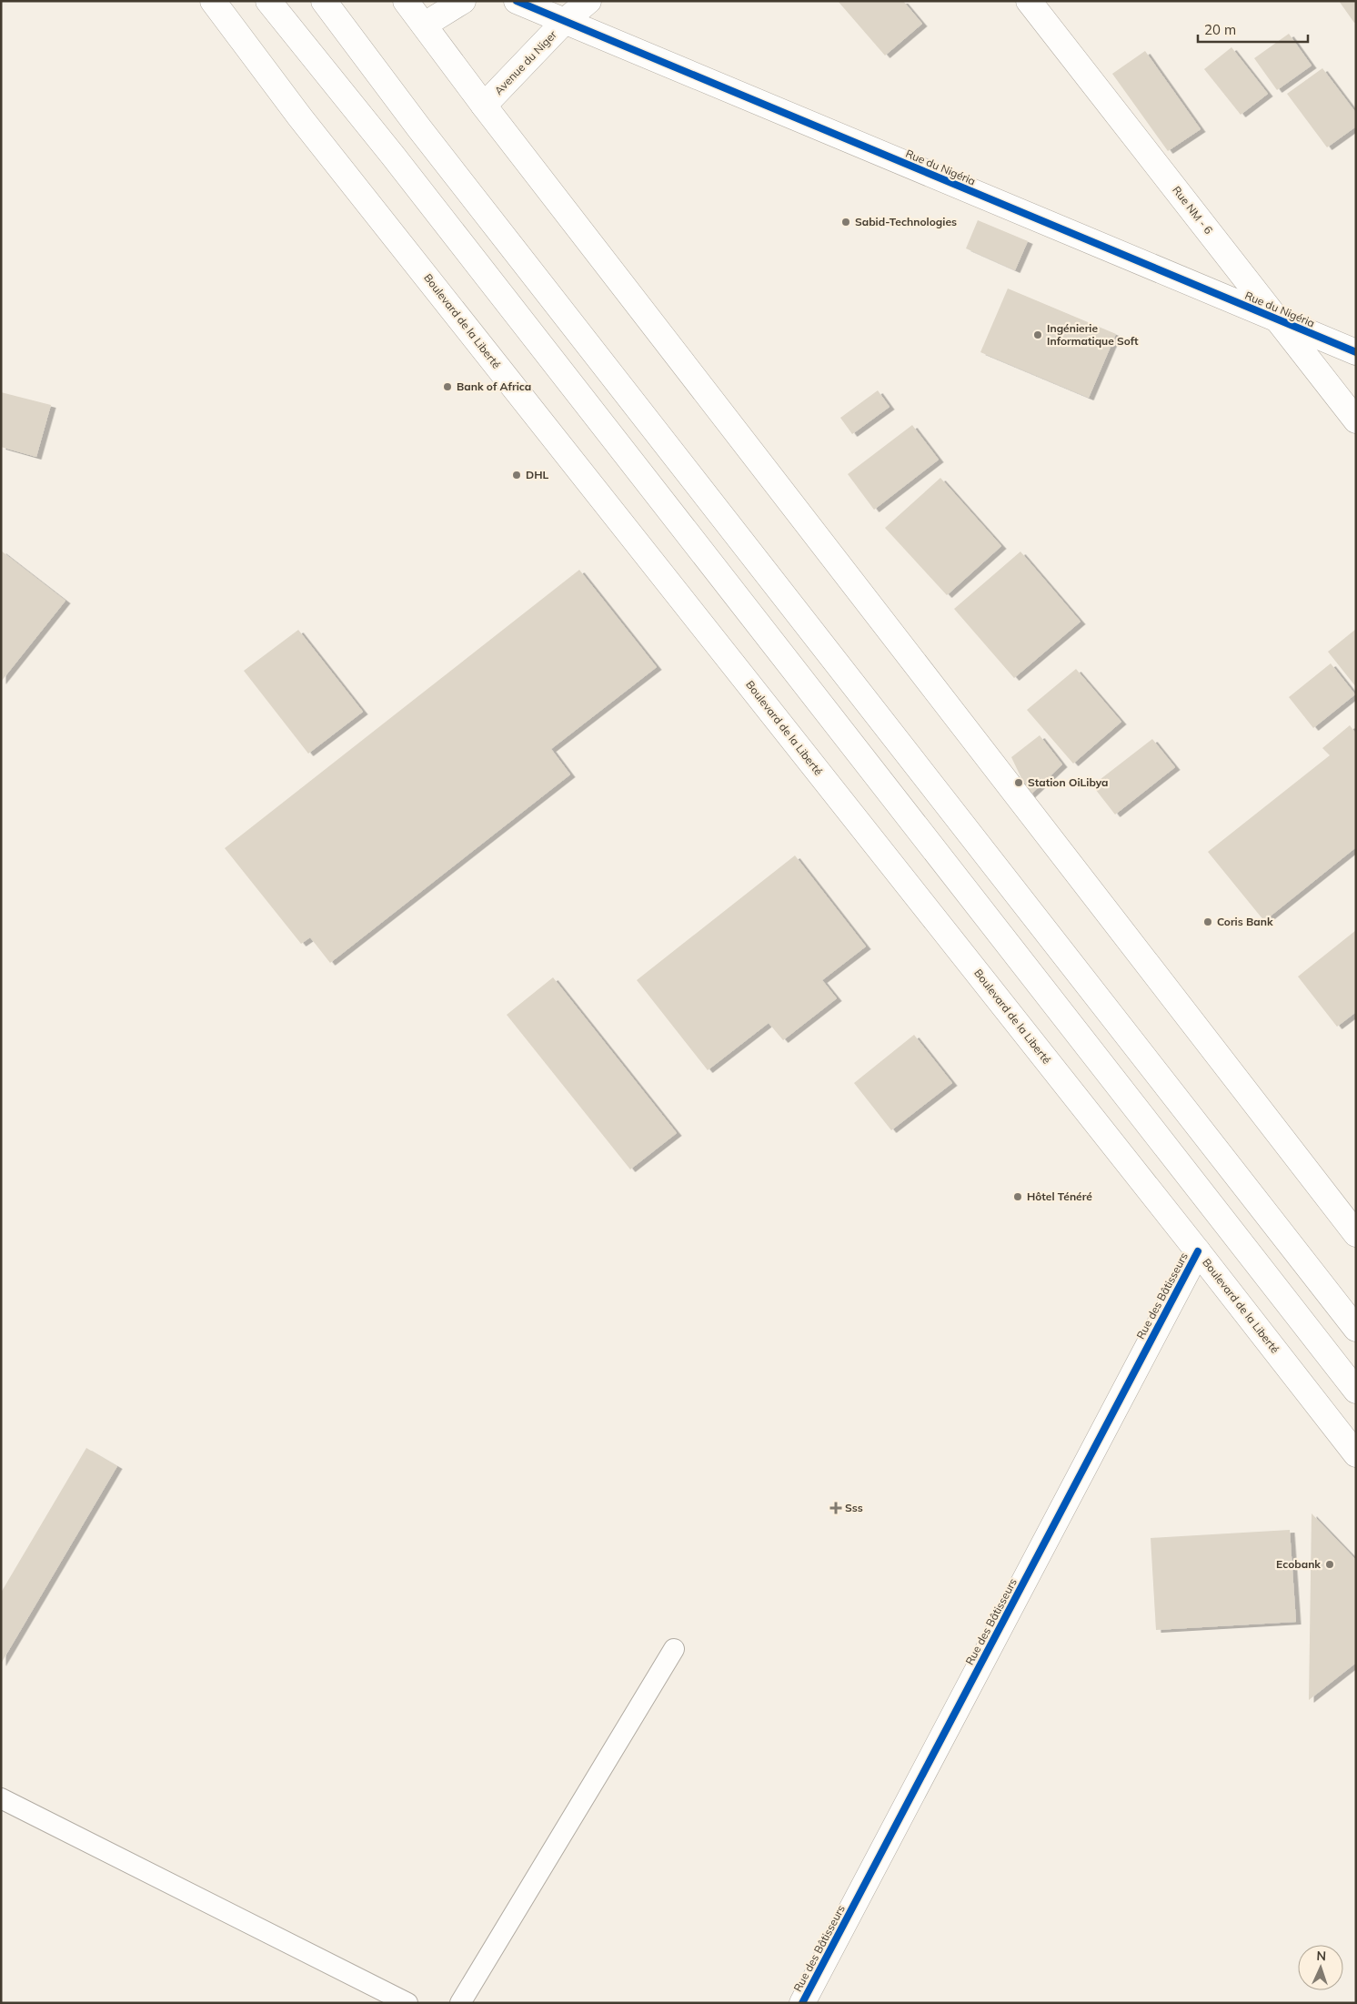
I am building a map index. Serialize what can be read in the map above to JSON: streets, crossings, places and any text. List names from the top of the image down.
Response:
{
  "streets": {
    "main road": [
      "Avenue du Niger",
      "Rue du Nigéria",
      "Rue NM - 6",
      "Boulevard de la Liberté",
      "Rue des Bâtisseurs"
    ]
  },
  "crossings": [
    ["Avenue du Niger", "Rue du Nigéria"],
    ["Rue du Nigéria", "Rue NM - 6"],
    ["Boulevard de la Liberté", "Rue des Bâtisseurs"]
  ],
  "places": {
    "other": [
      "Sabid-Technologies",
      "Ingénierie Informatique Soft",
      "Bank of Africa",
      "DHL",
      "Station OiLibya",
      "Coris Bank",
      "Hôtel Ténéré",
      "Ecobank"
    ],
    "health": ["Sss"]
  },
  "scale_bar": "20 m",
  "north": "top"
}
